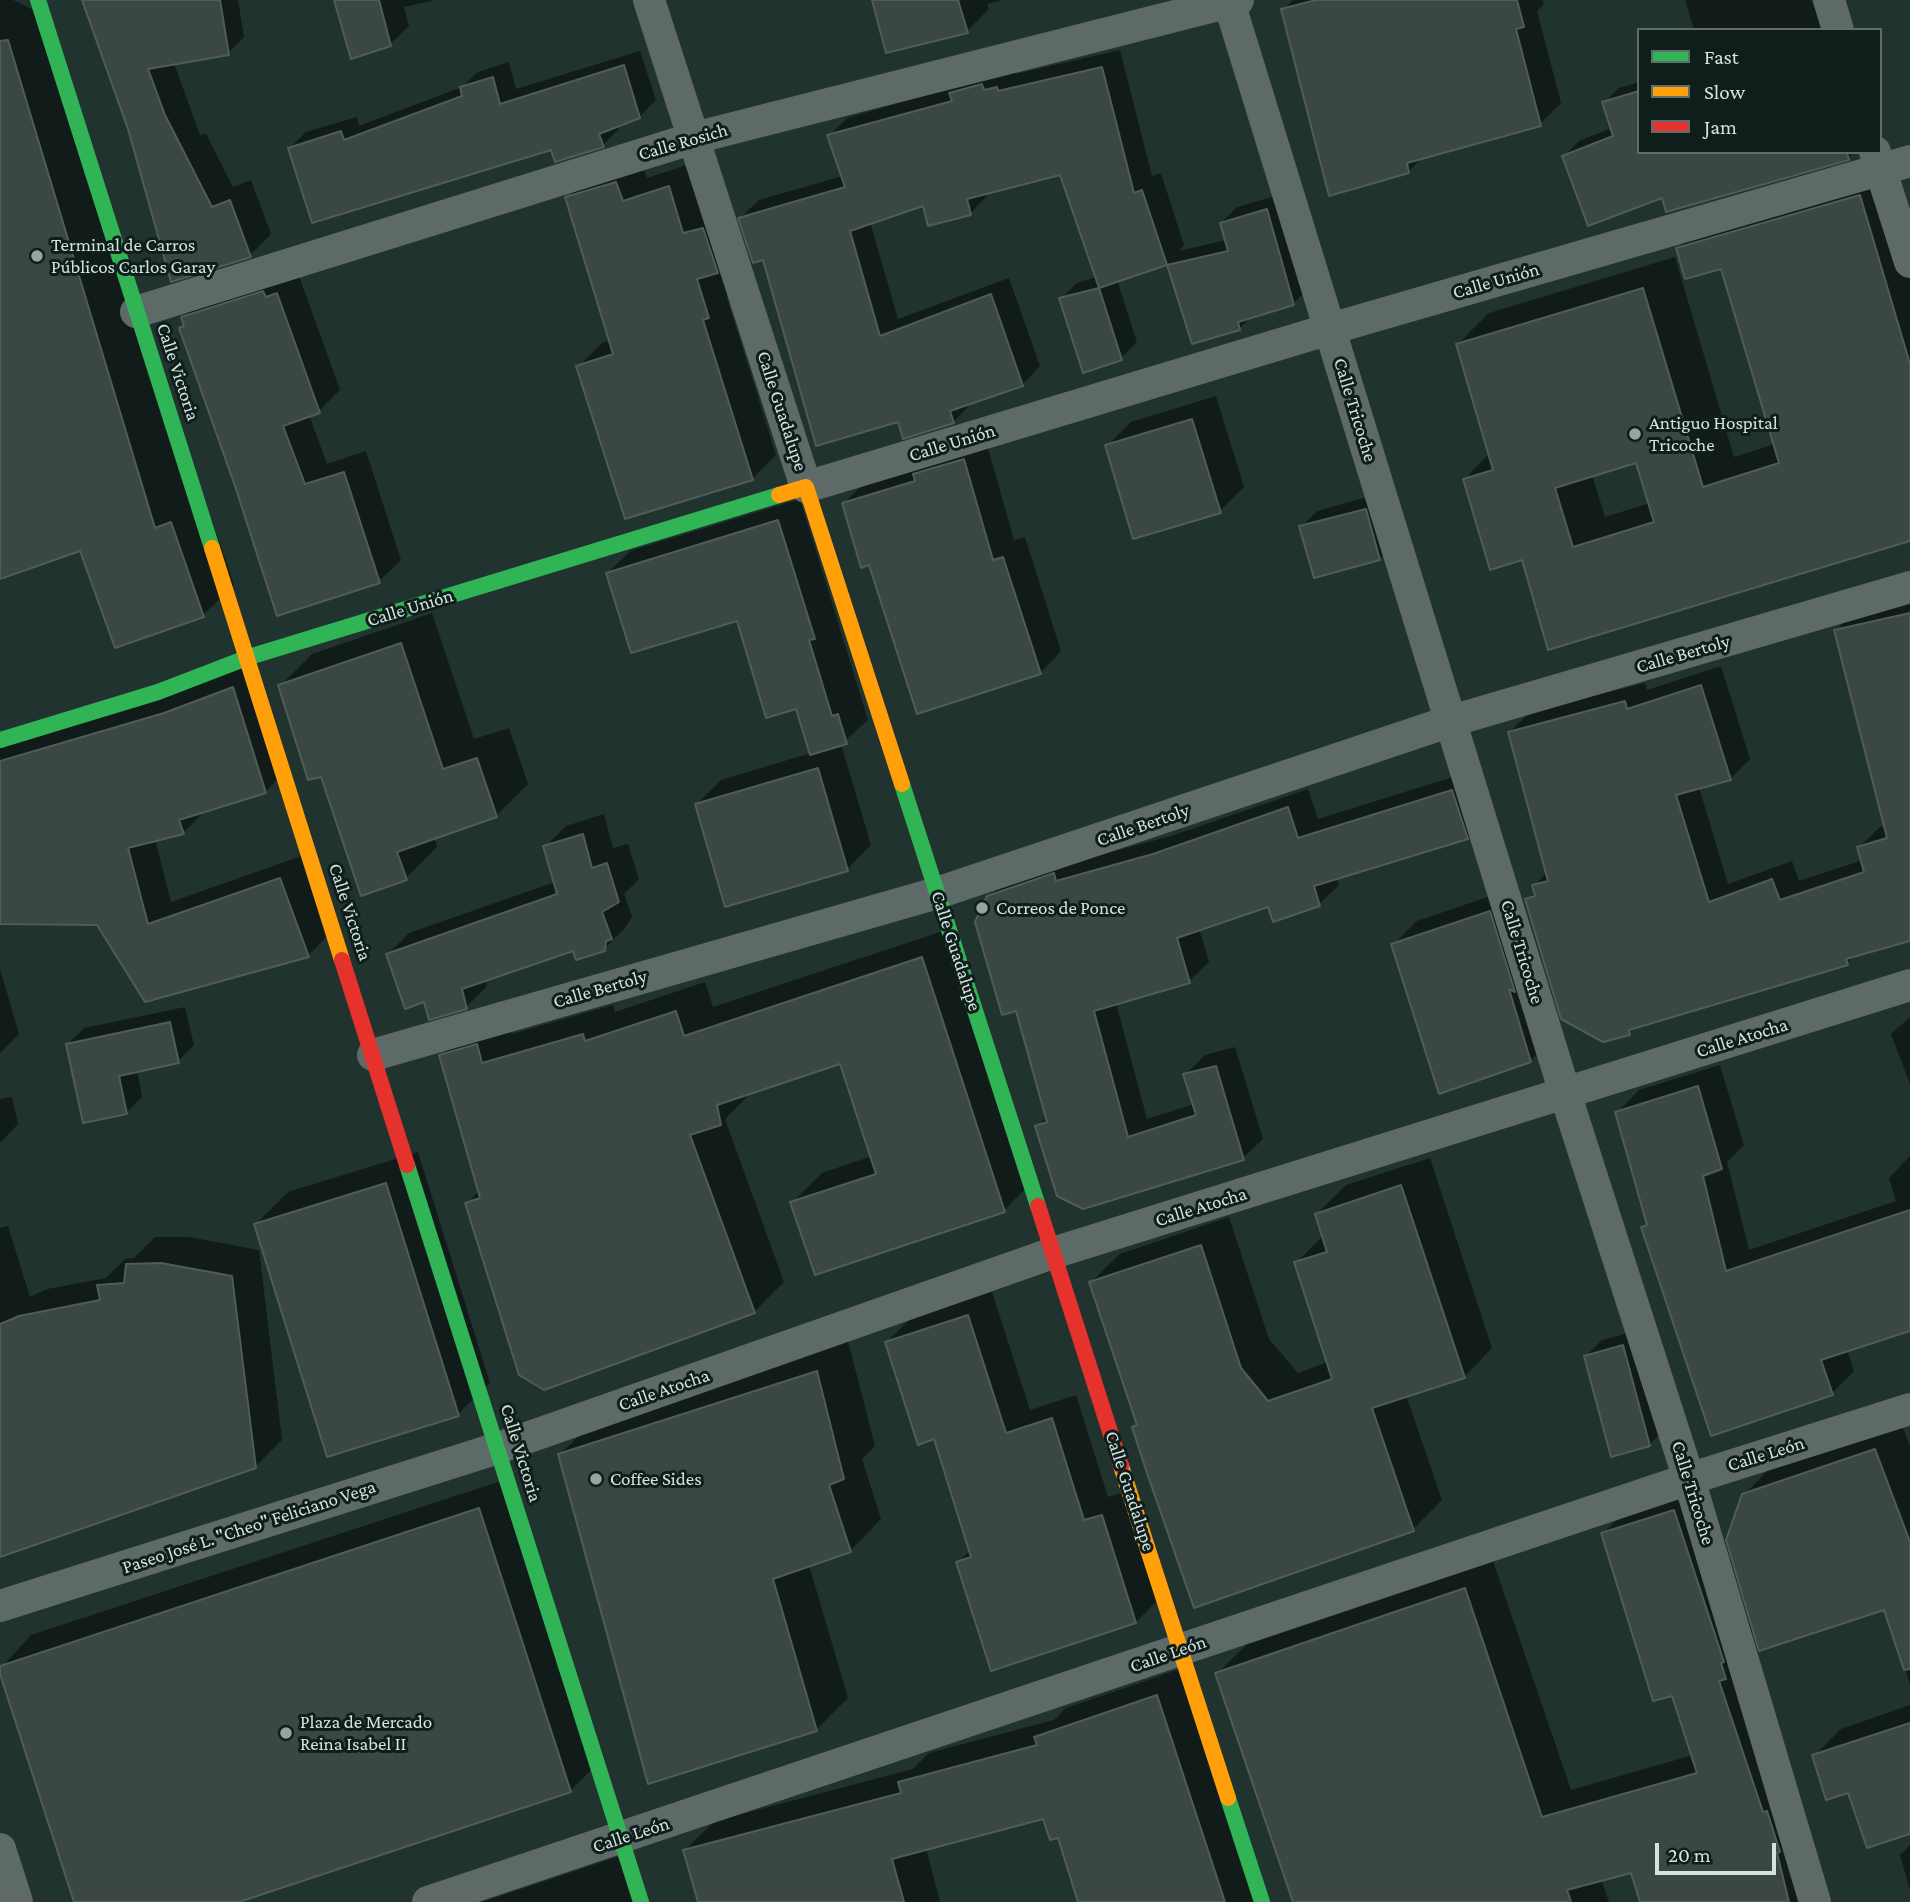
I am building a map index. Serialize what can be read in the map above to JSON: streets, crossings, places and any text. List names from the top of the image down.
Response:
{
  "streets": {
    "street": [
      "Calle Rosich",
      "Calle Unión",
      "Calle Victoria",
      "Calle Tricoche",
      "Calle Guadalupe",
      "Calle Bertoly",
      "Calle Atocha",
      "Calle León",
      "Paseo José L. \"Cheo\" Feliciano Vega"
    ]
  },
  "crossings": [
    ["Calle Rosich", "Calle Victoria"],
    ["Calle Rosich", "Calle Tricoche"],
    ["Calle Rosich", "Calle Guadalupe"],
    ["Calle Unión", "Calle Victoria"],
    ["Calle Unión", "Calle Tricoche"],
    ["Calle Unión", "Calle Guadalupe"],
    ["Calle Victoria", "Calle Bertoly"],
    ["Calle Victoria", "Calle Atocha"],
    ["Calle Victoria", "Calle León"],
    ["Calle Victoria", "Paseo José L. \"Cheo\" Feliciano Vega"],
    ["Calle Tricoche", "Calle Bertoly"],
    ["Calle Tricoche", "Calle Atocha"],
    ["Calle Tricoche", "Calle León"],
    ["Calle Guadalupe", "Calle Bertoly"],
    ["Calle Guadalupe", "Calle Atocha"],
    ["Calle Guadalupe", "Calle León"],
    ["Calle Atocha", "Paseo José L. \"Cheo\" Feliciano Vega"]
  ],
  "places": [
    "Terminal de Carros Públicos Carlos Garay",
    "Antiguo Hospital Tricoche",
    "Correos de Ponce",
    "Coffee Sides",
    "Plaza de Mercado Reina Isabel II"
  ],
  "legend": ["Fast", "Slow", "Jam"],
  "scale_bar": "20 m"
}
